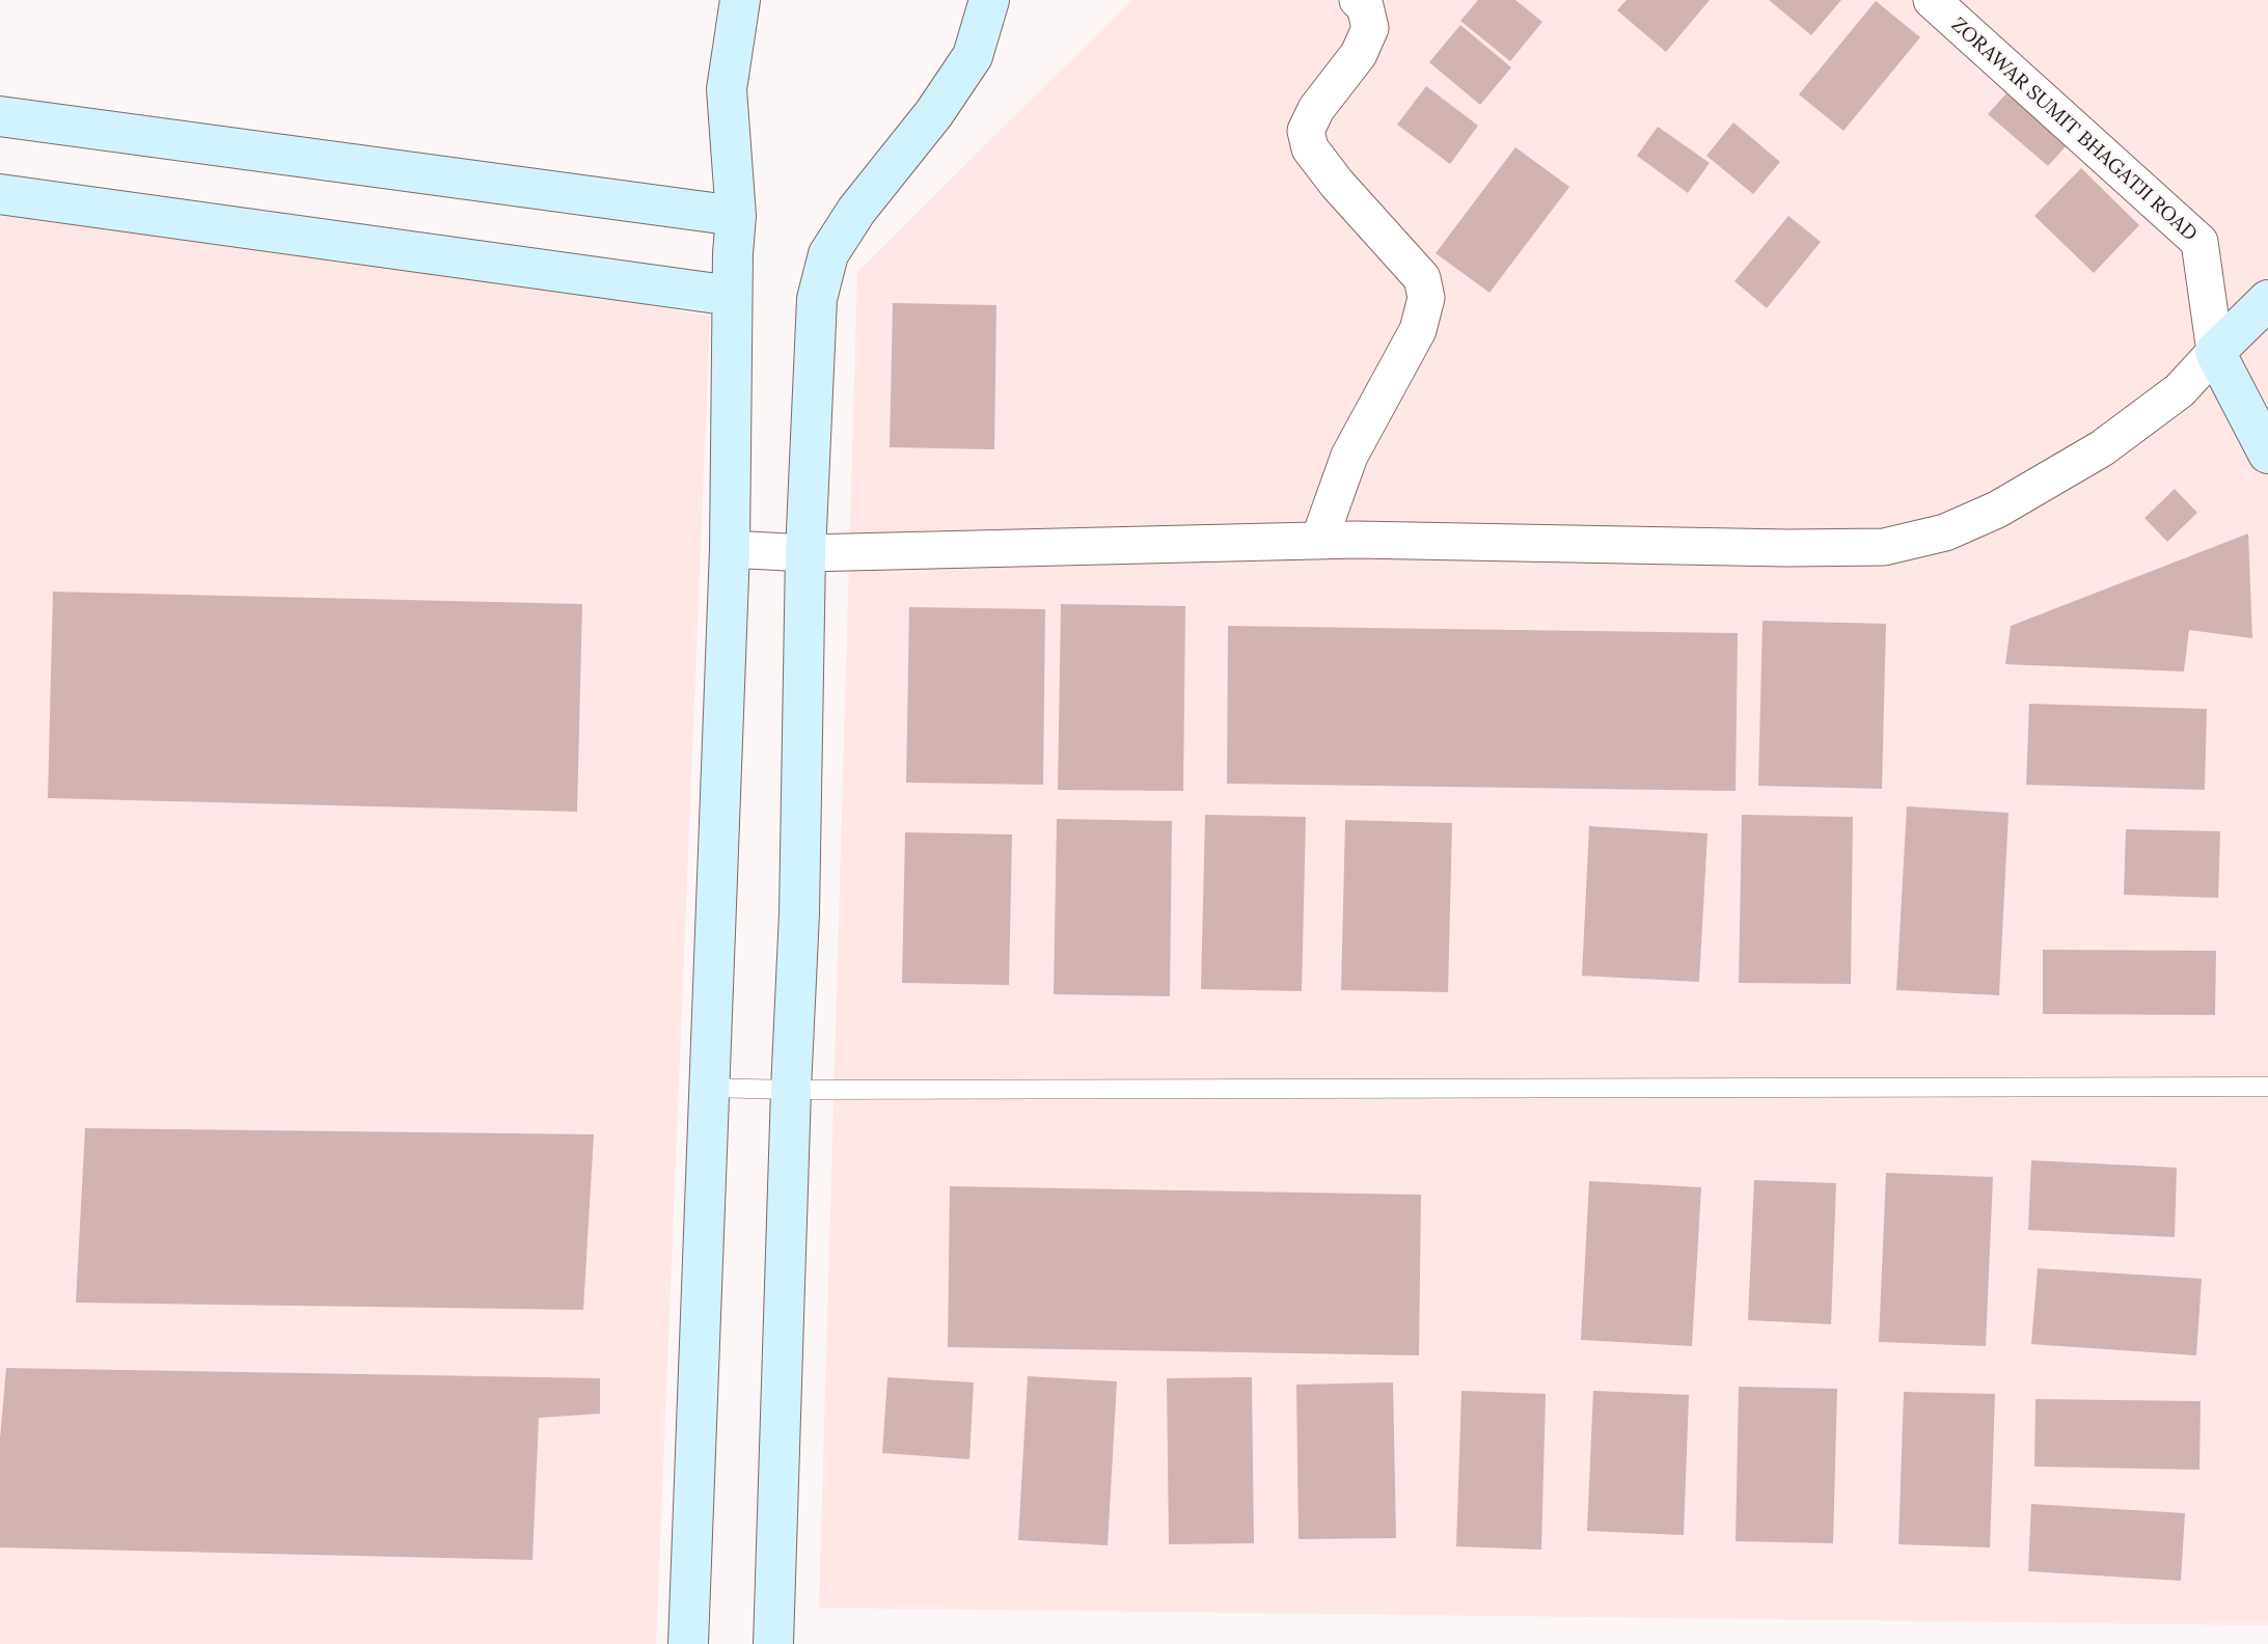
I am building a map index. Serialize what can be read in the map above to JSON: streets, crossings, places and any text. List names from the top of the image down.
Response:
{
  "streets": {
    "street": ["ZORAWAR SUMIT BHAGATJI ROAD"]
  }
}
